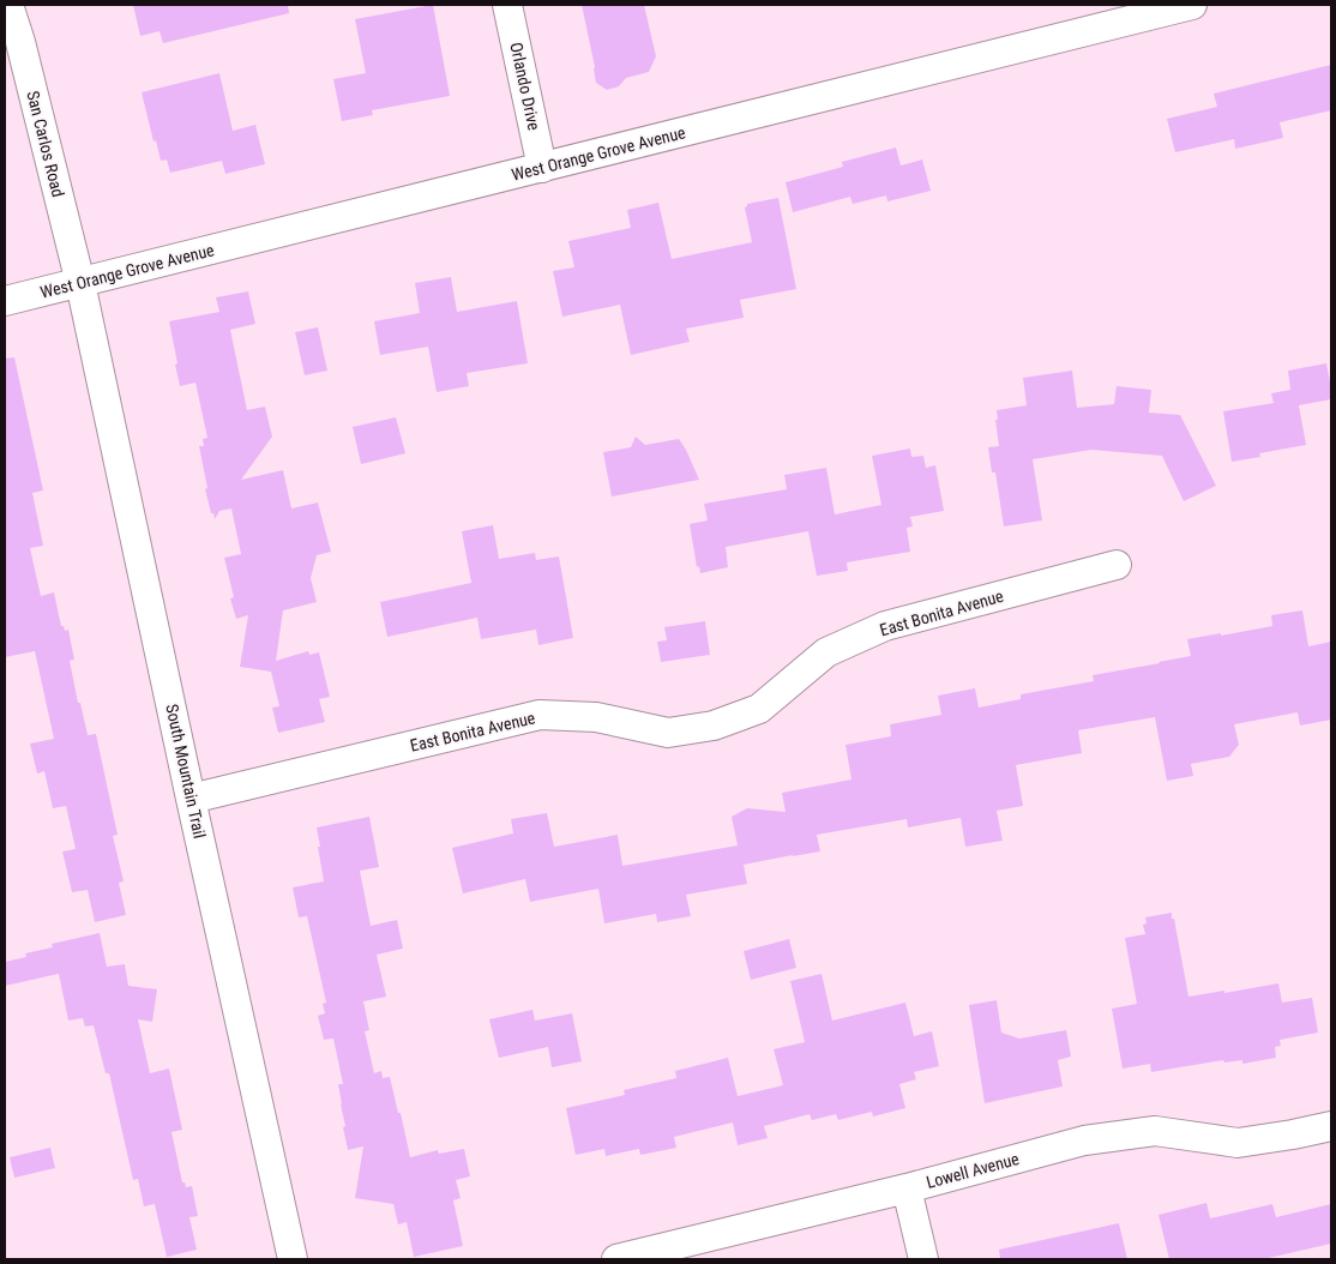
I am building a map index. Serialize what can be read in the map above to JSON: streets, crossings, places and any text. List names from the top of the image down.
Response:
{
  "streets": {
    "street": [
      "Orlando Drive",
      "San Carlos Road",
      "West Orange Grove Avenue",
      "East Bonita Avenue",
      "South Mountain Trail",
      "Lowell Avenue"
    ]
  },
  "crossings": [
    ["Orlando Drive", "West Orange Grove Avenue"],
    ["San Carlos Road", "West Orange Grove Avenue"],
    ["San Carlos Road", "South Mountain Trail"],
    ["West Orange Grove Avenue", "South Mountain Trail"],
    ["East Bonita Avenue", "South Mountain Trail"]
  ]
}
